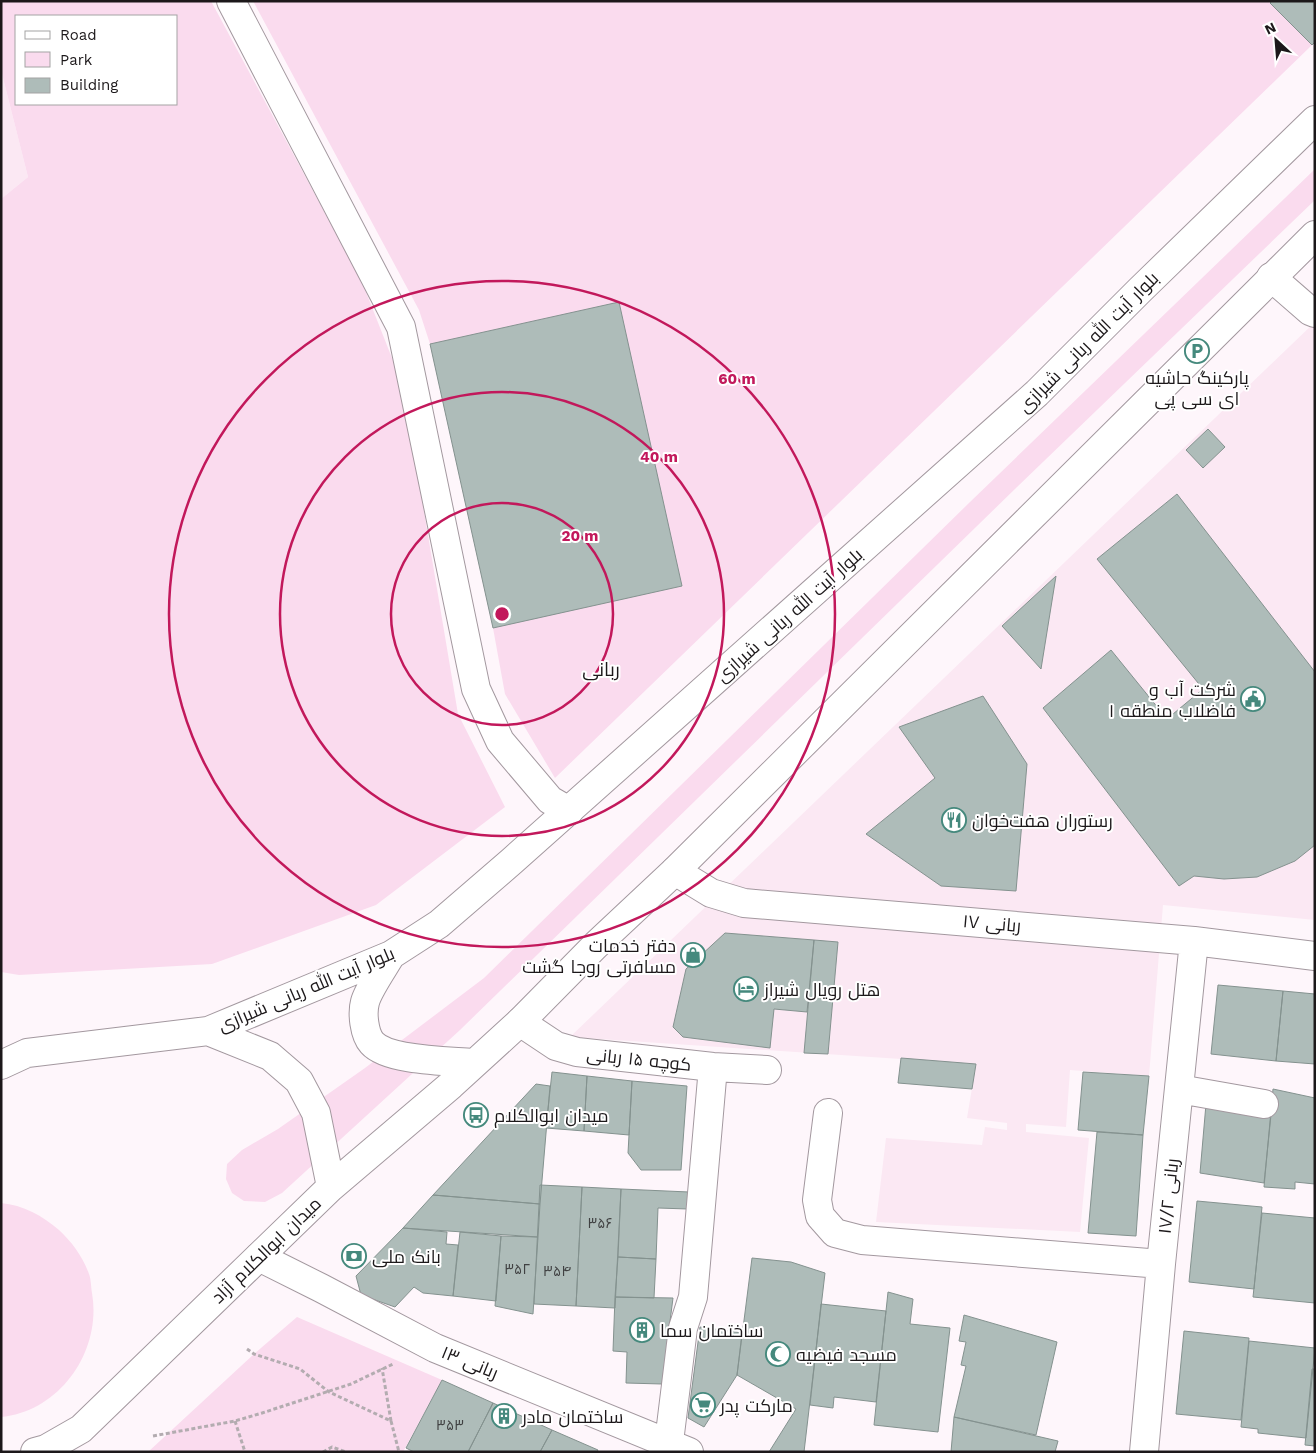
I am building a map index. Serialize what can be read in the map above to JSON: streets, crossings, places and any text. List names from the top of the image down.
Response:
{
  "streets": {
    "main road": [
      "بلوار آیت الله ربانی شیرازی",
      "ربانی ۱۷",
      "کوچه ۱۵ ربانی",
      "ربانی ۱۷/۲",
      "میدان ابوالکلام آزاد",
      "ربانی ۱۳"
    ]
  },
  "crossings": [
    ["بلوار آیت الله ربانی شیرازی", "میدان ابوالکلام آزاد"],
    ["ربانی ۱۷", "ربانی ۱۷/۲"],
    ["میدان ابوالکلام آزاد", "ربانی ۱۳"]
  ],
  "districts": ["ربانی"],
  "places": {
    "parking": ["پارکینگ حاشیه ای سی پی"],
    "public building": ["شرکت آب و فاضلاب منطقه ۱"],
    "restaurant": ["رستوران هفت‌خوان"],
    "shop": ["دفتر خدمات مسافرتی روجا گشت"],
    "hotel": ["هتل رویال شیراز"],
    "bus stop": ["میدان ابوالکلام"],
    "bank": ["بانک ملی"],
    "building": ["ساختمان سما", "ساختمان مادر"],
    "mosque": ["مسجد فیضیه"],
    "supermarket": ["مارکت پدر"]
  },
  "house_numbers": [
    "۳۵۶",
    "۳۵۲",
    "۳۵۴",
    "۳۵۳"
  ],
  "legend": ["Road", "Park", "Building"],
  "north": "top left",
  "rings": ["60 m", "40 m", "20 m"]
}
